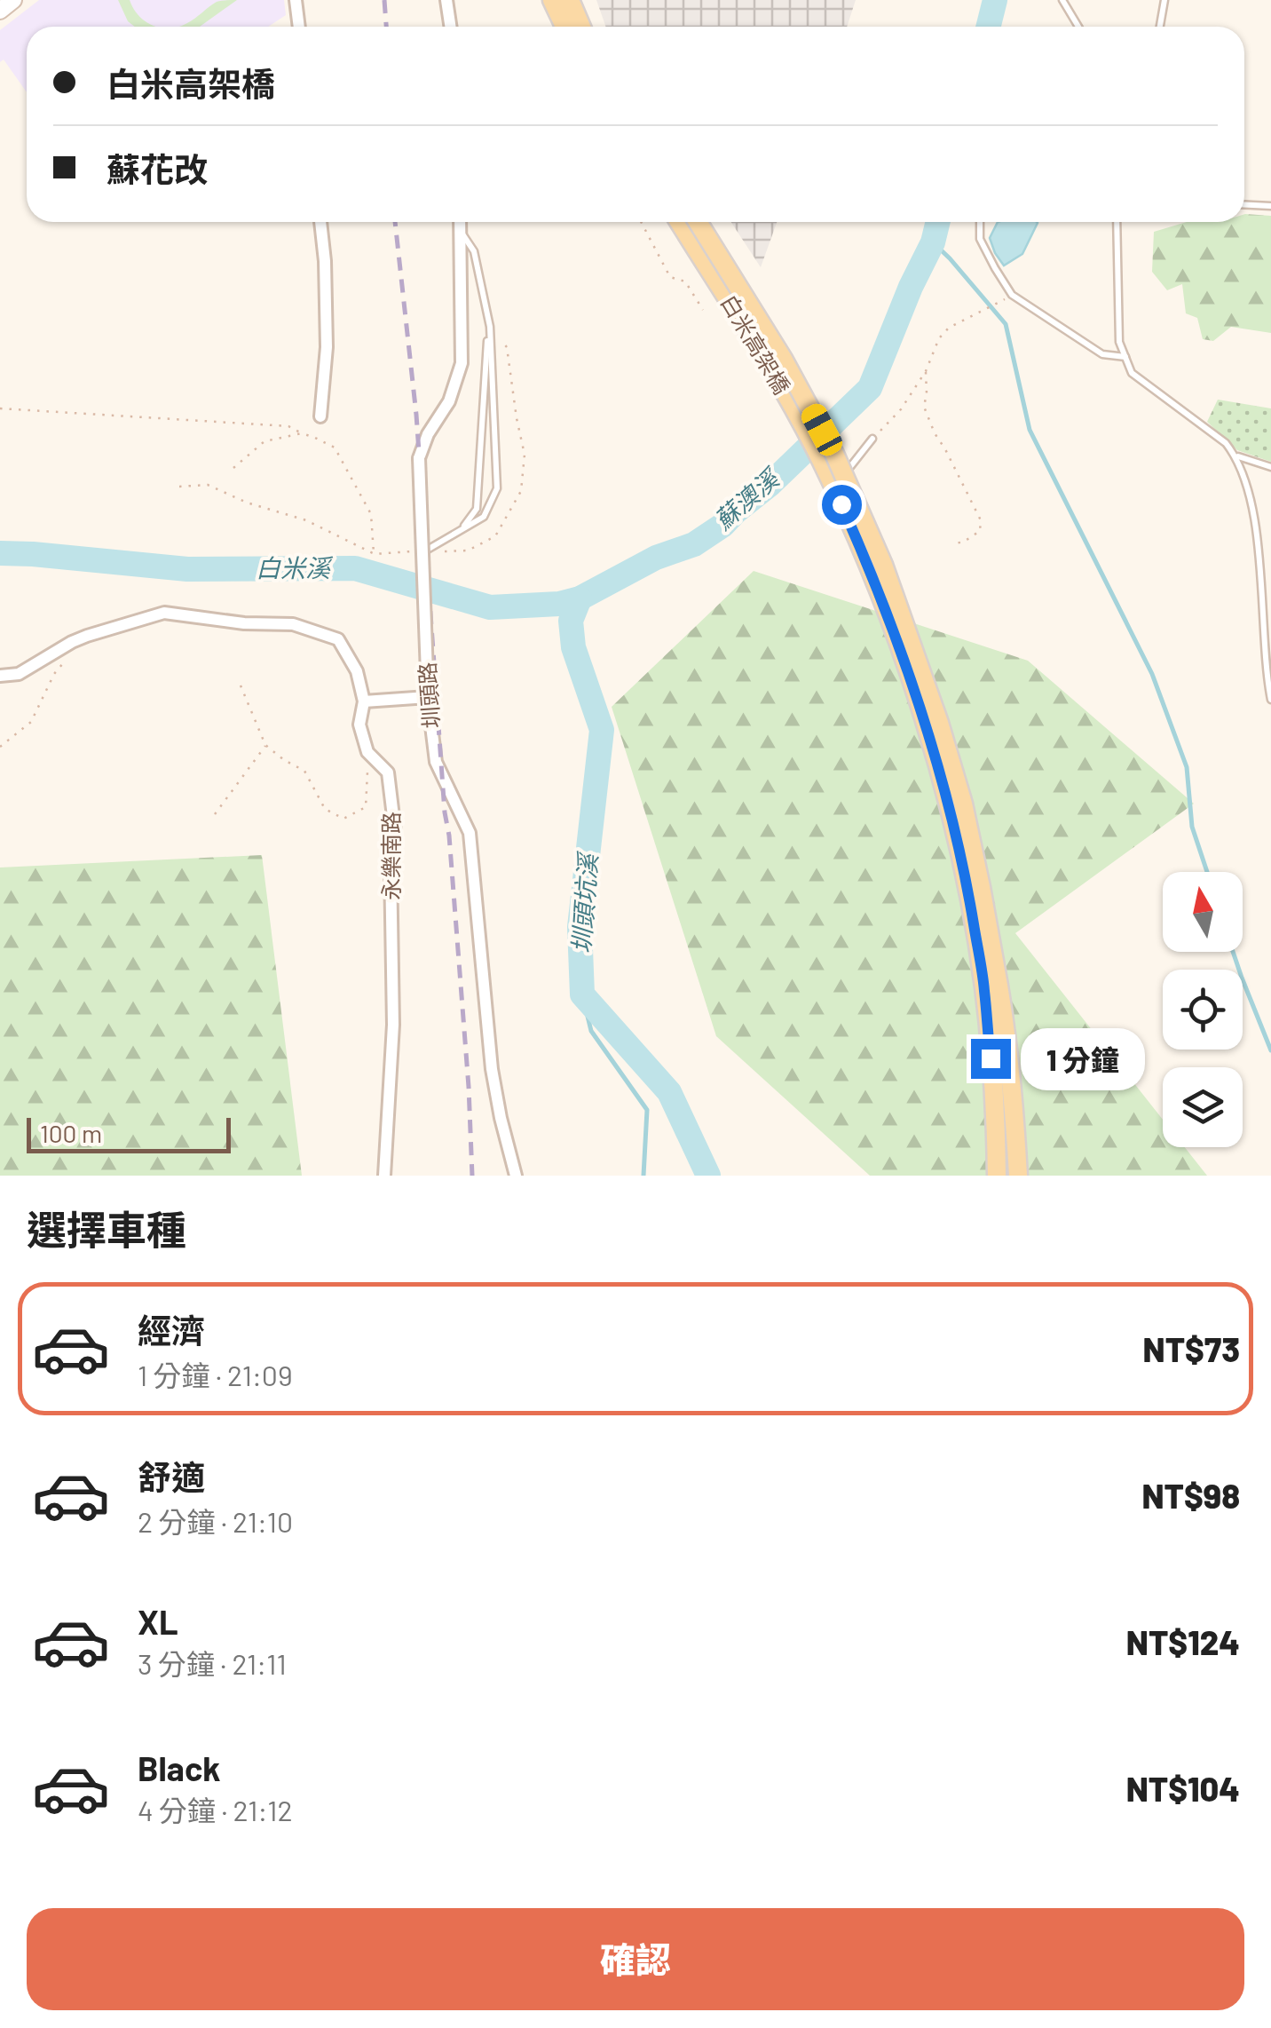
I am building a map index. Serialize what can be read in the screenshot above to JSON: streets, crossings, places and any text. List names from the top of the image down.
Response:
{
  "streets": {
    "main road": ["白米高架橋"],
    "street": ["圳頭路", "永樂南路"]
  },
  "water": ["蘇澳溪", "白米溪", "圳頭坑溪"],
  "scale_bar": "100 m",
  "north": "top",
  "page": {
    "banner": ["白米高架橋", "蘇花改"],
    "bubble": "1 分鐘",
    "scale": "100 m",
    "heading": "選擇車種",
    "list": [
      {
        "name": "經濟",
        "note": "1 分鐘 · 21:09",
        "value": "NT$73"
      },
      {
        "name": "舒適",
        "note": "2 分鐘 · 21:10",
        "value": "NT$98"
      },
      {
        "name": "XL",
        "note": "3 分鐘 · 21:11",
        "value": "NT$124"
      },
      {
        "name": "Black",
        "note": "4 分鐘 · 21:12",
        "value": "NT$104"
      }
    ],
    "buttons": "確認"
  }
}
